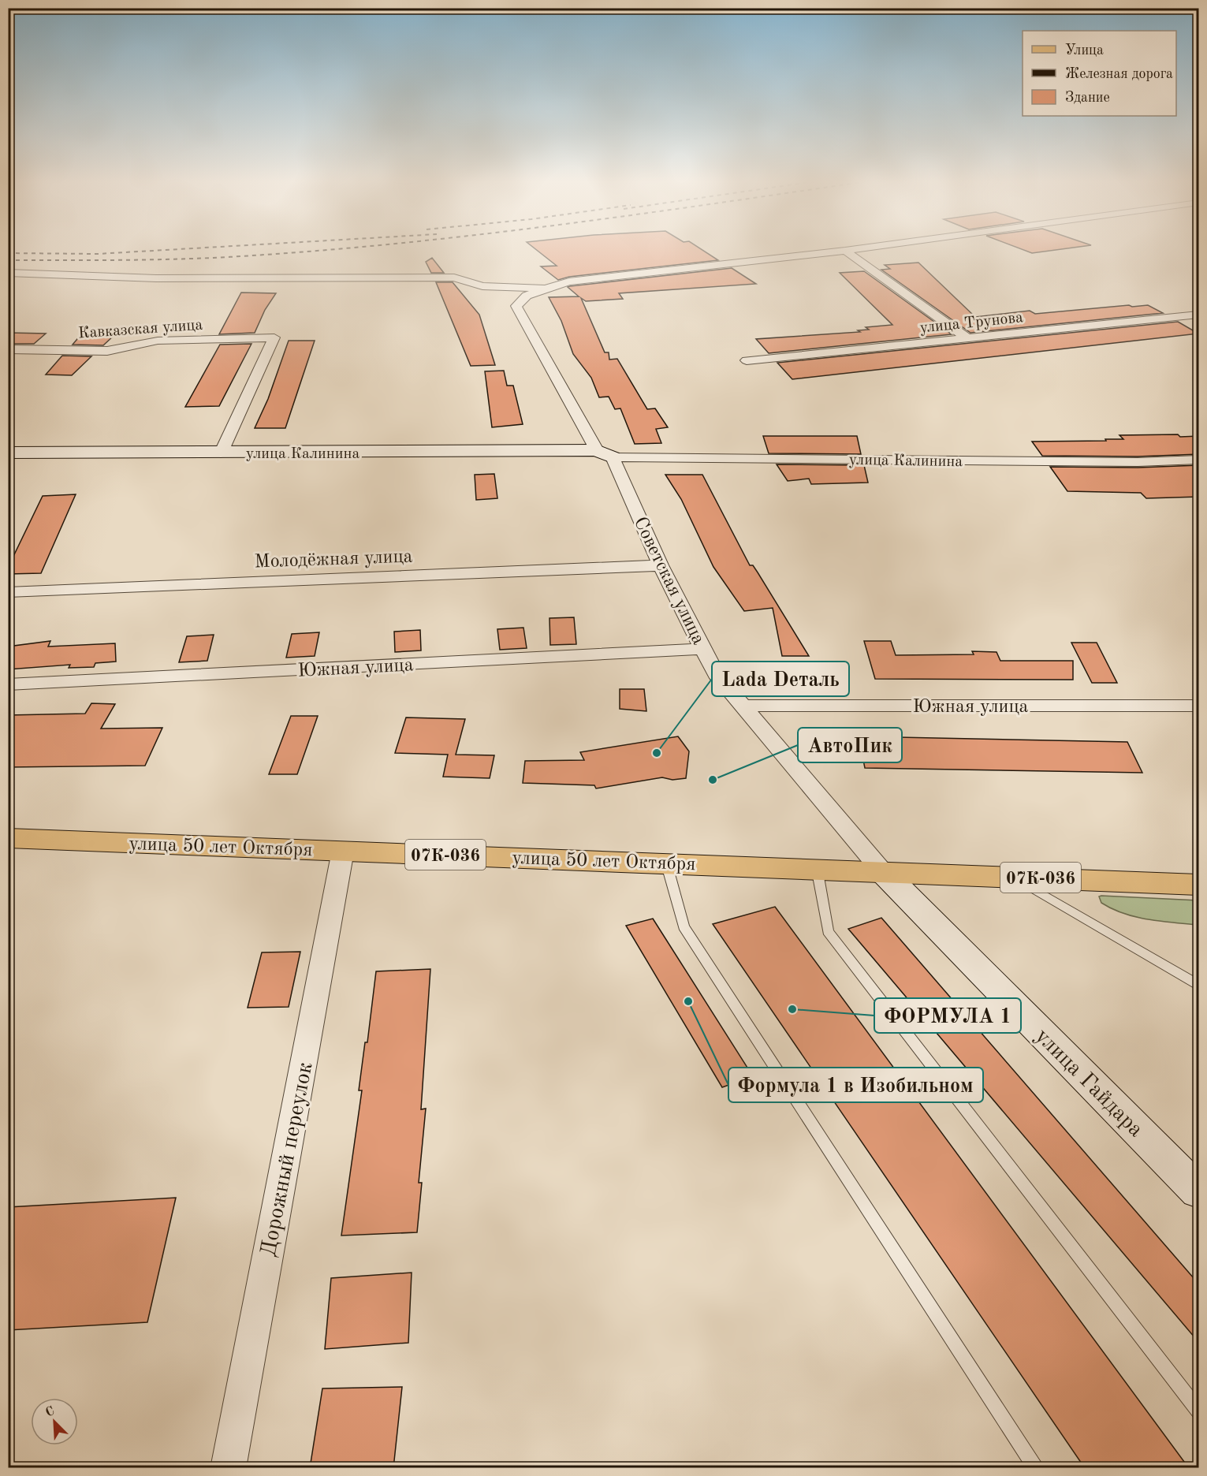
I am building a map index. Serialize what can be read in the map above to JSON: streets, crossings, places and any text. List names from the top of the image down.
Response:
{
  "streets": {
    "main road": ["улица 50 лет Октября", "07К-036"],
    "street": [
      "улица Трунова",
      "Кавказская улица",
      "улица Калинина",
      "Молодёжная улица",
      "Советская улица",
      "Южная улица",
      "улица Гайдара",
      "Дорожный переулок"
    ]
  },
  "crossings": [
    ["Кавказская улица", "улица Калинина"],
    ["улица Калинина", "Советская улица"],
    ["Молодёжная улица", "Советская улица"],
    ["Советская улица", "Южная улица"],
    ["Советская улица", "улица 50 лет Октября"],
    ["Советская улица", "улица Гайдара"],
    ["улица 50 лет Октября", "улица Гайдара"],
    ["улица 50 лет Октября", "Дорожный переулок"]
  ],
  "places": [
    "Lada Dеталь",
    "АвтоПик",
    "Формула 1 в Изобильном",
    "ФОРМУЛА 1"
  ],
  "legend": ["Улица", "Железная дорога", "Здание"],
  "north": "top left"
}
